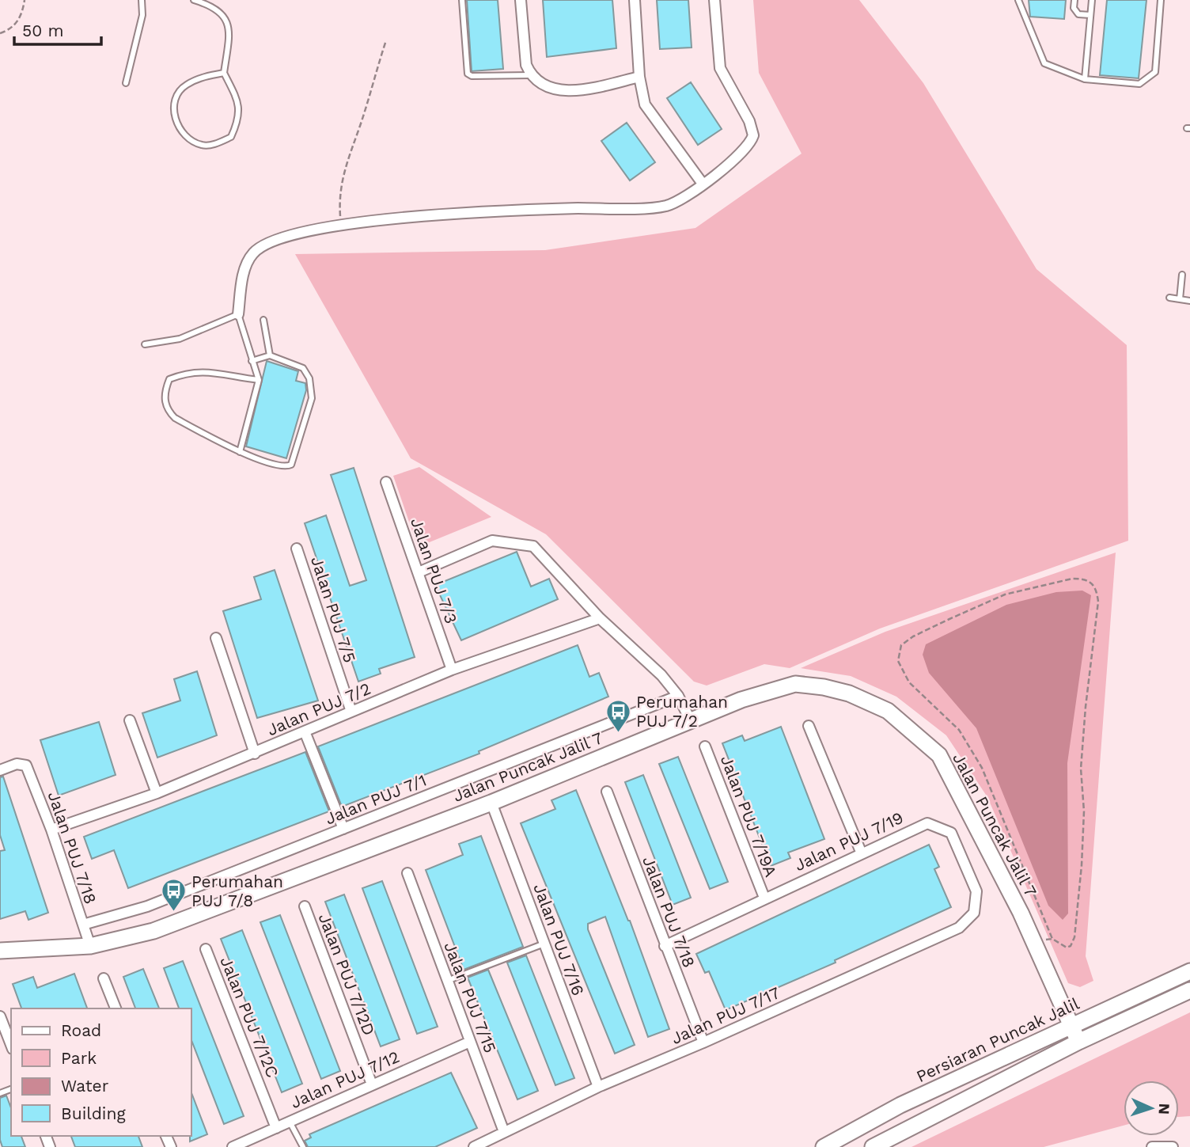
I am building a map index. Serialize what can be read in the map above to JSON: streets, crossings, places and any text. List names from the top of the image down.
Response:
{
  "streets": {
    "street": [
      "Jalan PUJ 7/3",
      "Jalan PUJ 7/5",
      "Jalan PUJ 7/2",
      "Jalan Puncak Jalil 7",
      "Jalan PUJ 7/1",
      "Jalan PUJ 7/19A",
      "Jalan PUJ 7/19",
      "Jalan PUJ 7/18",
      "Jalan PUJ 7/16",
      "Jalan PUJ 7/12D",
      "Jalan PUJ 7/15",
      "Jalan PUJ 7/17",
      "Jalan PUJ 7/12C",
      "Persiaran Puncak Jalil",
      "Jalan PUJ 7/12"
    ]
  },
  "crossings": [
    ["Jalan PUJ 7/3", "Jalan PUJ 7/2"],
    ["Jalan PUJ 7/5", "Jalan PUJ 7/2"],
    ["Jalan PUJ 7/2", "Jalan PUJ 7/18"],
    ["Jalan Puncak Jalil 7", "Jalan PUJ 7/18"],
    ["Jalan Puncak Jalil 7", "Jalan PUJ 7/16"],
    ["Jalan Puncak Jalil 7", "Persiaran Puncak Jalil"],
    ["Jalan PUJ 7/1", "Jalan PUJ 7/18"],
    ["Jalan PUJ 7/19A", "Jalan PUJ 7/19"],
    ["Jalan PUJ 7/19", "Jalan PUJ 7/18"],
    ["Jalan PUJ 7/19", "Jalan PUJ 7/17"],
    ["Jalan PUJ 7/18", "Jalan PUJ 7/17"],
    ["Jalan PUJ 7/16", "Jalan PUJ 7/17"],
    ["Jalan PUJ 7/12D", "Jalan PUJ 7/12"],
    ["Jalan PUJ 7/15", "Jalan PUJ 7/17"],
    ["Jalan PUJ 7/15", "Jalan PUJ 7/12"],
    ["Jalan PUJ 7/12C", "Jalan PUJ 7/12"]
  ],
  "places": {
    "bus stop": ["Perumahan PUJ 7/2", "Perumahan PUJ 7/8"]
  },
  "legend": [
    "Road",
    "Park",
    "Water",
    "Building"
  ],
  "scale_bar": "50 m",
  "north": "right"
}
